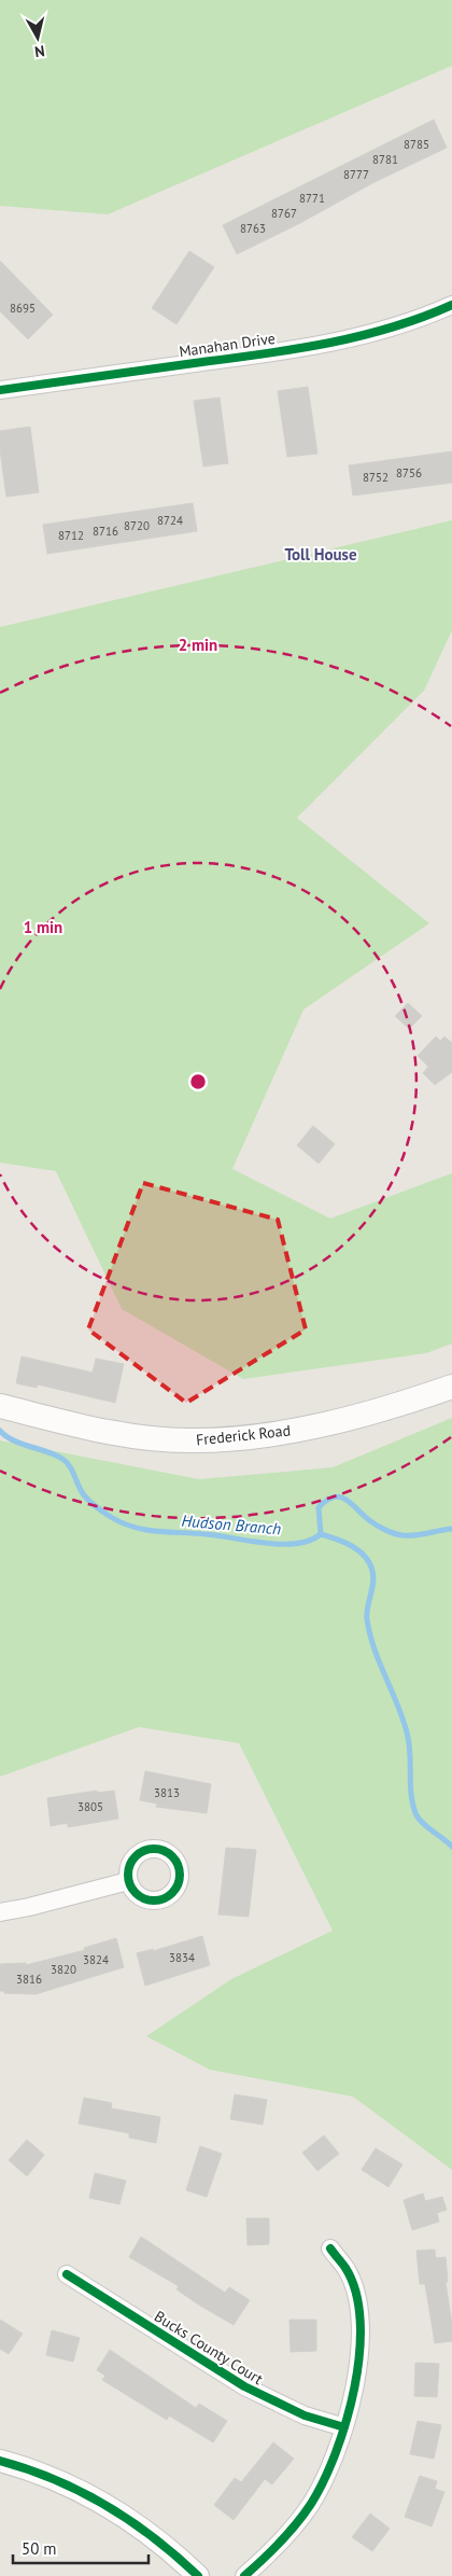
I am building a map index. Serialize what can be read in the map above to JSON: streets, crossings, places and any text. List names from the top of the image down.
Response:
{
  "streets": {
    "main road": ["Frederick Road"],
    "street": ["Manahan Drive", "Bucks County Court"]
  },
  "districts": ["Toll House"],
  "water": ["Hudson Branch"],
  "house_numbers": [
    "8785",
    "8781",
    "8777",
    "8771",
    "8767",
    "8763",
    "8695",
    "8756",
    "8752",
    "8724",
    "8720",
    "8716",
    "8712",
    "3813",
    "3805",
    "3834",
    "3824",
    "3820",
    "3816"
  ],
  "scale_bar": "50 m",
  "north": "bottom",
  "rings": ["2 min", "1 min"]
}
